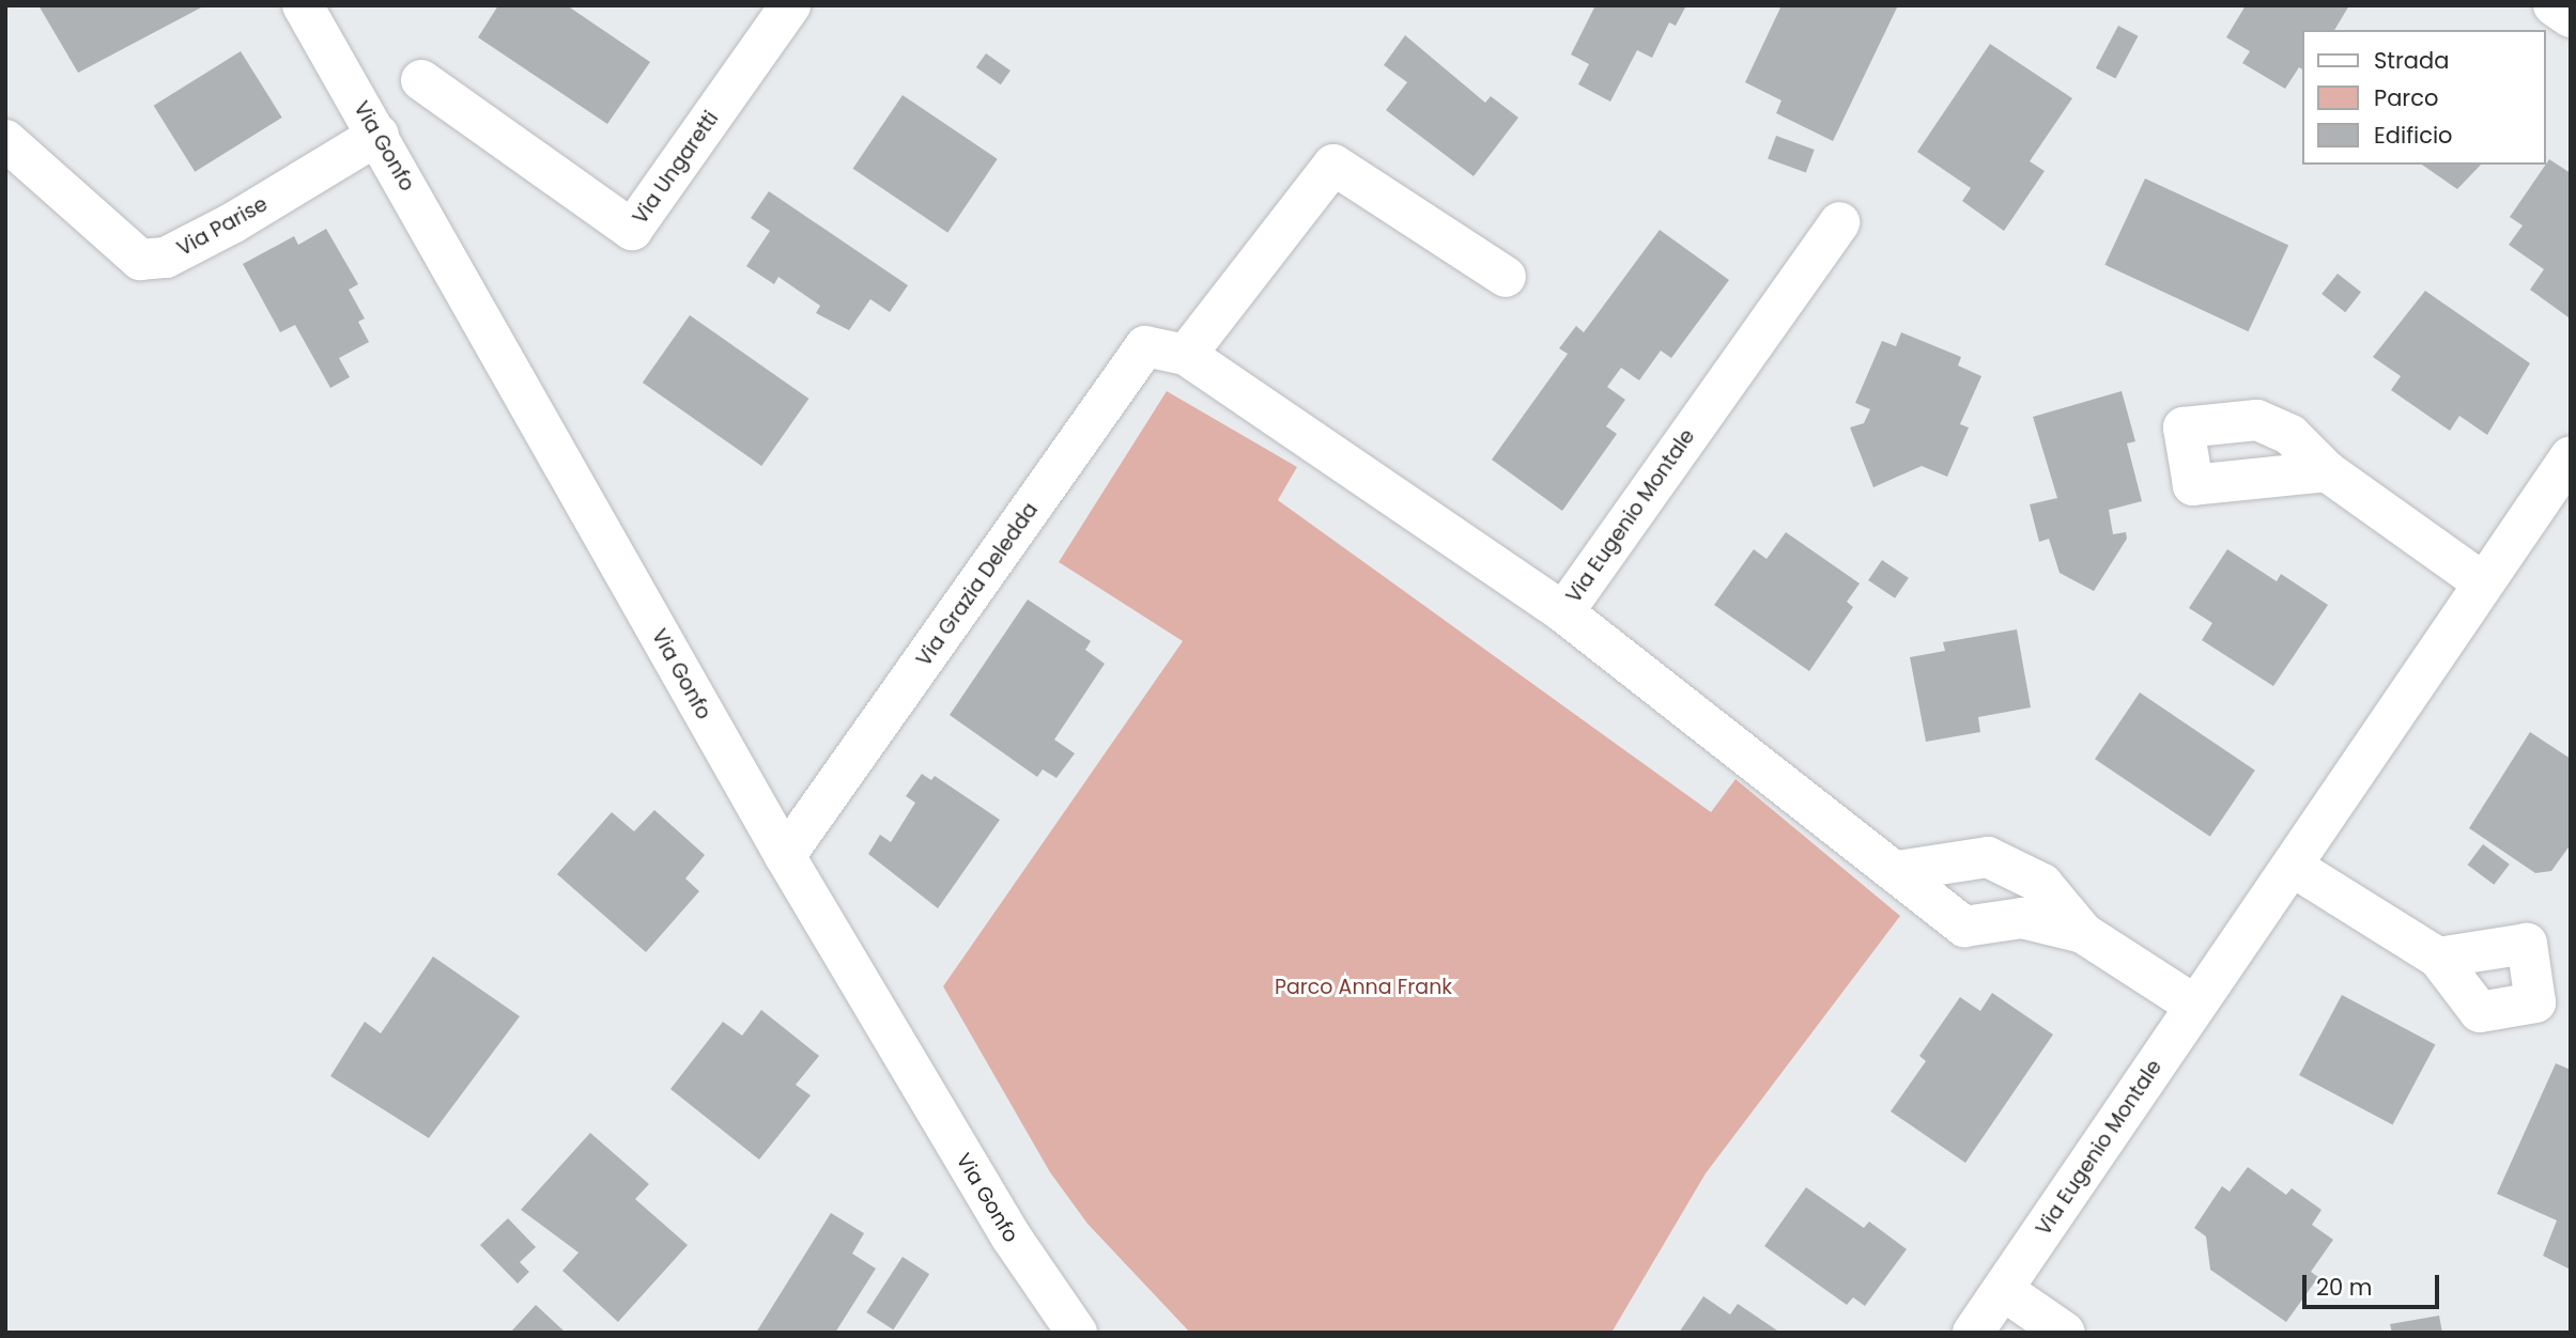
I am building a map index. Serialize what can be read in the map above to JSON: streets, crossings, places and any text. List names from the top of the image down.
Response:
{
  "streets": {
    "street": [
      "Via Gonfo",
      "Via Ungaretti",
      "Via Parise",
      "Via Eugenio Montale",
      "Via Grazia Deledda"
    ]
  },
  "crossings": [
    ["Via Gonfo", "Via Parise"],
    ["Via Gonfo", "Via Grazia Deledda"],
    ["Via Eugenio Montale", "Via Grazia Deledda"]
  ],
  "parks": ["Parco Anna Frank"],
  "legend": ["Strada", "Parco", "Edificio"],
  "scale_bar": "20 m"
}
